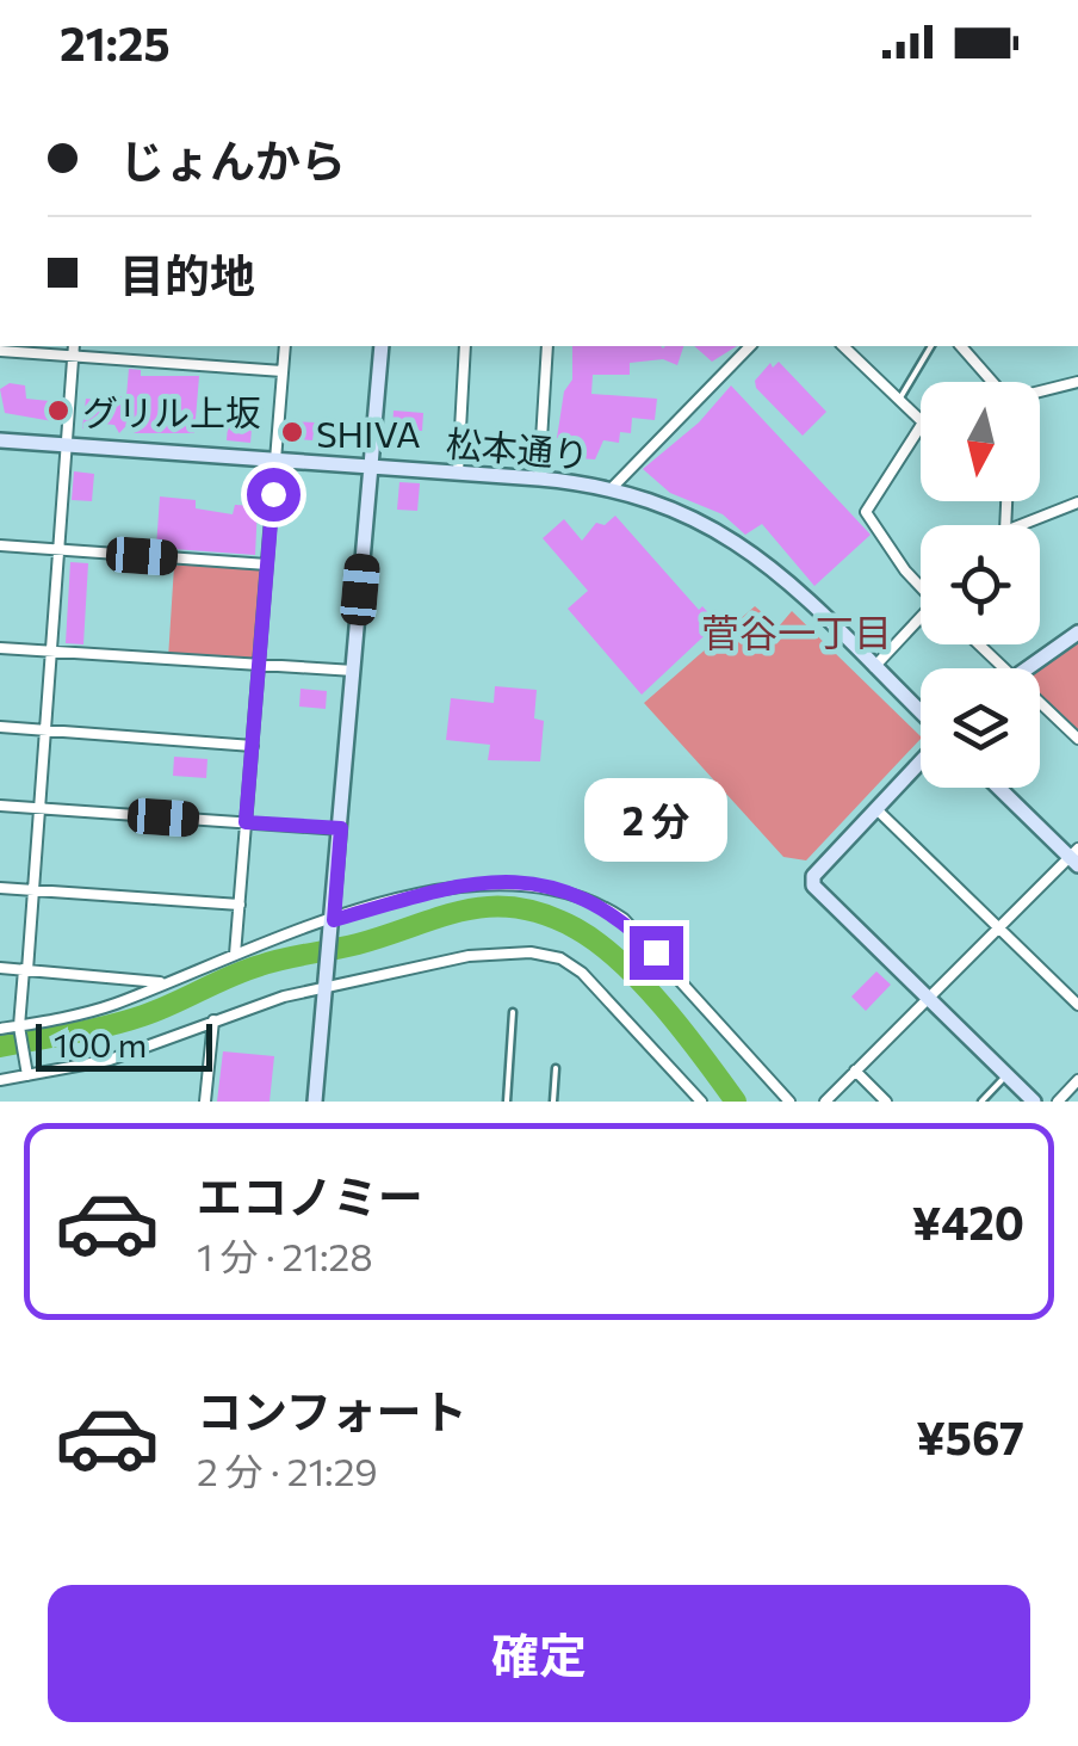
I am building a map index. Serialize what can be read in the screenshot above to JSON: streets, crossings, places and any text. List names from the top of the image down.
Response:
{
  "streets": {
    "street": ["松本通り"]
  },
  "districts": ["菅谷一丁目"],
  "places": ["グリル上坂", "SHIVA"],
  "scale_bar": "100 m",
  "north": "bottom",
  "page": {
    "status": "21:25",
    "banner": ["じょんから", "目的地"],
    "bubble": "2 分",
    "scale": "100 m",
    "list": [
      {
        "name": "エコノミー",
        "note": "1 分 · 21:28",
        "value": "¥420"
      },
      {
        "name": "コンフォート",
        "note": "2 分 · 21:29",
        "value": "¥567"
      }
    ],
    "buttons": "確定"
  }
}
